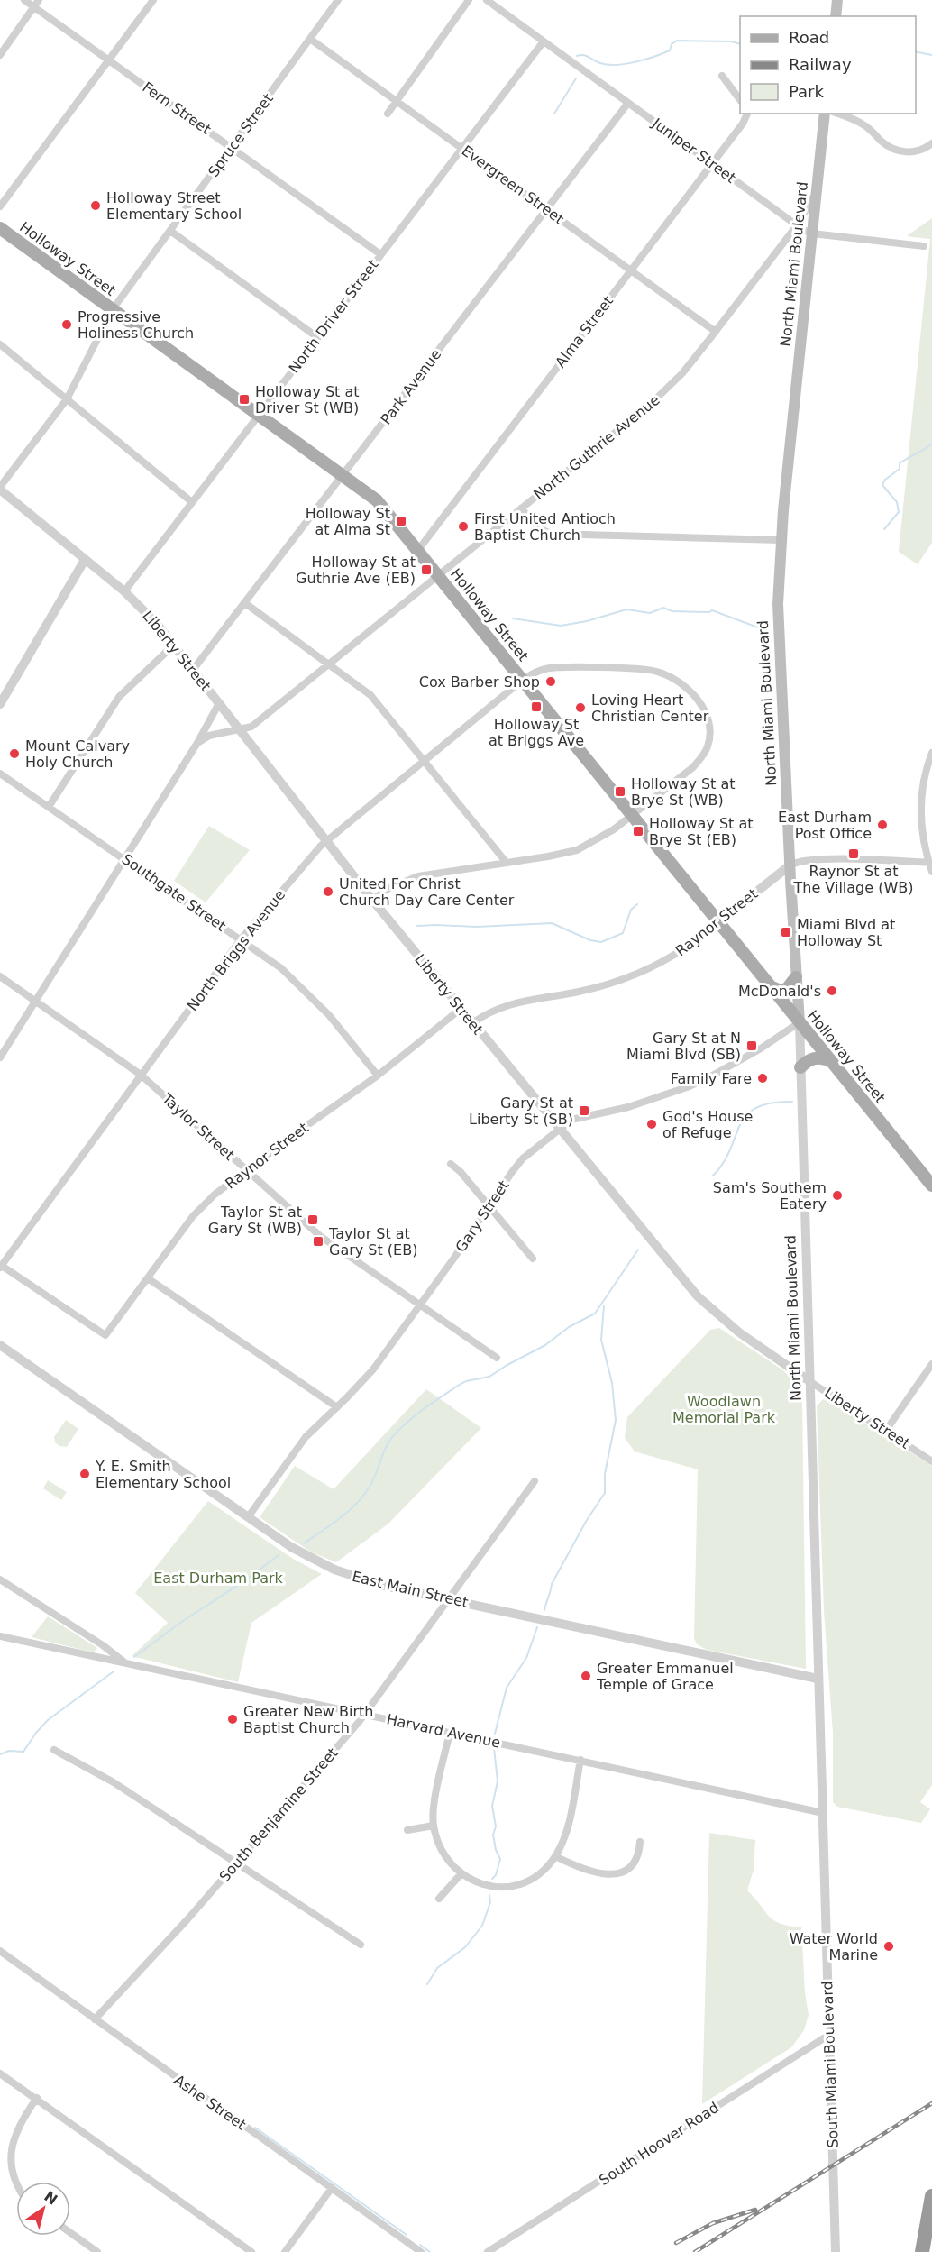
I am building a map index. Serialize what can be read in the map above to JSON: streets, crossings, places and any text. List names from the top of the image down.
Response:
{
  "streets": {
    "main road": ["Holloway Street", "North Miami Boulevard"],
    "street": [
      "Fern Street",
      "Spruce Street",
      "Juniper Street",
      "Evergreen Street",
      "North Driver Street",
      "Alma Street",
      "Park Avenue",
      "North Guthrie Avenue",
      "Liberty Street",
      "Southgate Street",
      "Raynor Street",
      "North Briggs Avenue",
      "Taylor Street",
      "Gary Street",
      "East Main Street",
      "Harvard Avenue",
      "South Benjamine Street",
      "South Miami Boulevard",
      "Ashe Street",
      "South Hoover Road"
    ]
  },
  "crossings": [
    ["Fern Street", "Spruce Street"],
    ["Fern Street", "North Driver Street"],
    ["Spruce Street", "Evergreen Street"],
    ["Spruce Street", "Holloway Street"],
    ["Spruce Street", "Liberty Street"],
    ["Juniper Street", "North Miami Boulevard"],
    ["Juniper Street", "North Driver Street"],
    ["Juniper Street", "Alma Street"],
    ["Juniper Street", "Park Avenue"],
    ["Juniper Street", "North Guthrie Avenue"],
    ["Evergreen Street", "North Driver Street"],
    ["Evergreen Street", "Alma Street"],
    ["Evergreen Street", "Park Avenue"],
    ["Evergreen Street", "North Guthrie Avenue"],
    ["Holloway Street", "North Miami Boulevard"],
    ["Holloway Street", "North Driver Street"],
    ["Holloway Street", "Alma Street"],
    ["Holloway Street", "Park Avenue"],
    ["Holloway Street", "North Guthrie Avenue"],
    ["Holloway Street", "Raynor Street"],
    ["Holloway Street", "North Briggs Avenue"],
    ["Holloway Street", "Gary Street"],
    ["North Miami Boulevard", "North Guthrie Avenue"],
    ["North Miami Boulevard", "Liberty Street"],
    ["North Miami Boulevard", "Raynor Street"],
    ["North Miami Boulevard", "Gary Street"],
    ["North Miami Boulevard", "East Main Street"],
    ["North Miami Boulevard", "Harvard Avenue"],
    ["North Miami Boulevard", "South Miami Boulevard"],
    ["North Driver Street", "Liberty Street"],
    ["Park Avenue", "Liberty Street"],
    ["North Guthrie Avenue", "Liberty Street"],
    ["Liberty Street", "Raynor Street"],
    ["Liberty Street", "North Briggs Avenue"],
    ["Liberty Street", "Gary Street"],
    ["Southgate Street", "Raynor Street"],
    ["Southgate Street", "North Briggs Avenue"],
    ["Raynor Street", "North Briggs Avenue"],
    ["Raynor Street", "Taylor Street"],
    ["North Briggs Avenue", "Taylor Street"],
    ["Taylor Street", "Gary Street"],
    ["Gary Street", "East Main Street"],
    ["East Main Street", "South Benjamine Street"],
    ["Harvard Avenue", "South Benjamine Street"],
    ["Harvard Avenue", "South Miami Boulevard"],
    ["South Benjamine Street", "Ashe Street"],
    ["South Miami Boulevard", "South Hoover Road"]
  ],
  "parks": ["Woodlawn Memorial Park", "East Durham Park"],
  "places": {
    "other": [
      "Holloway Street Elementary School",
      "Progressive Holiness Church",
      "First United Antioch Baptist Church",
      "Cox Barber Shop",
      "Loving Heart Christian Center",
      "Mount Calvary Holy Church",
      "East Durham Post Office",
      "United For Christ Church Day Care Center",
      "McDonald's",
      "Family Fare",
      "God's House of Refuge",
      "Sam's Southern Eatery",
      "Y. E. Smith Elementary School",
      "Greater Emmanuel Temple of Grace",
      "Greater New Birth Baptist Church",
      "Water World Marine"
    ],
    "transit": [
      "Holloway St at Driver St (WB)",
      "Holloway St at Alma St",
      "Holloway St at Guthrie Ave (EB)",
      "Holloway St at Briggs Ave",
      "Holloway St at Brye St (WB)",
      "Holloway St at Brye St (EB)",
      "Raynor St at The Village (WB)",
      "Miami Blvd at Holloway St",
      "Gary St at N Miami Blvd (SB)",
      "Gary St at Liberty St (SB)",
      "Taylor St at Gary St (WB)",
      "Taylor St at Gary St (EB)"
    ]
  },
  "legend": ["Road", "Railway", "Park"],
  "north": "top right"
}
